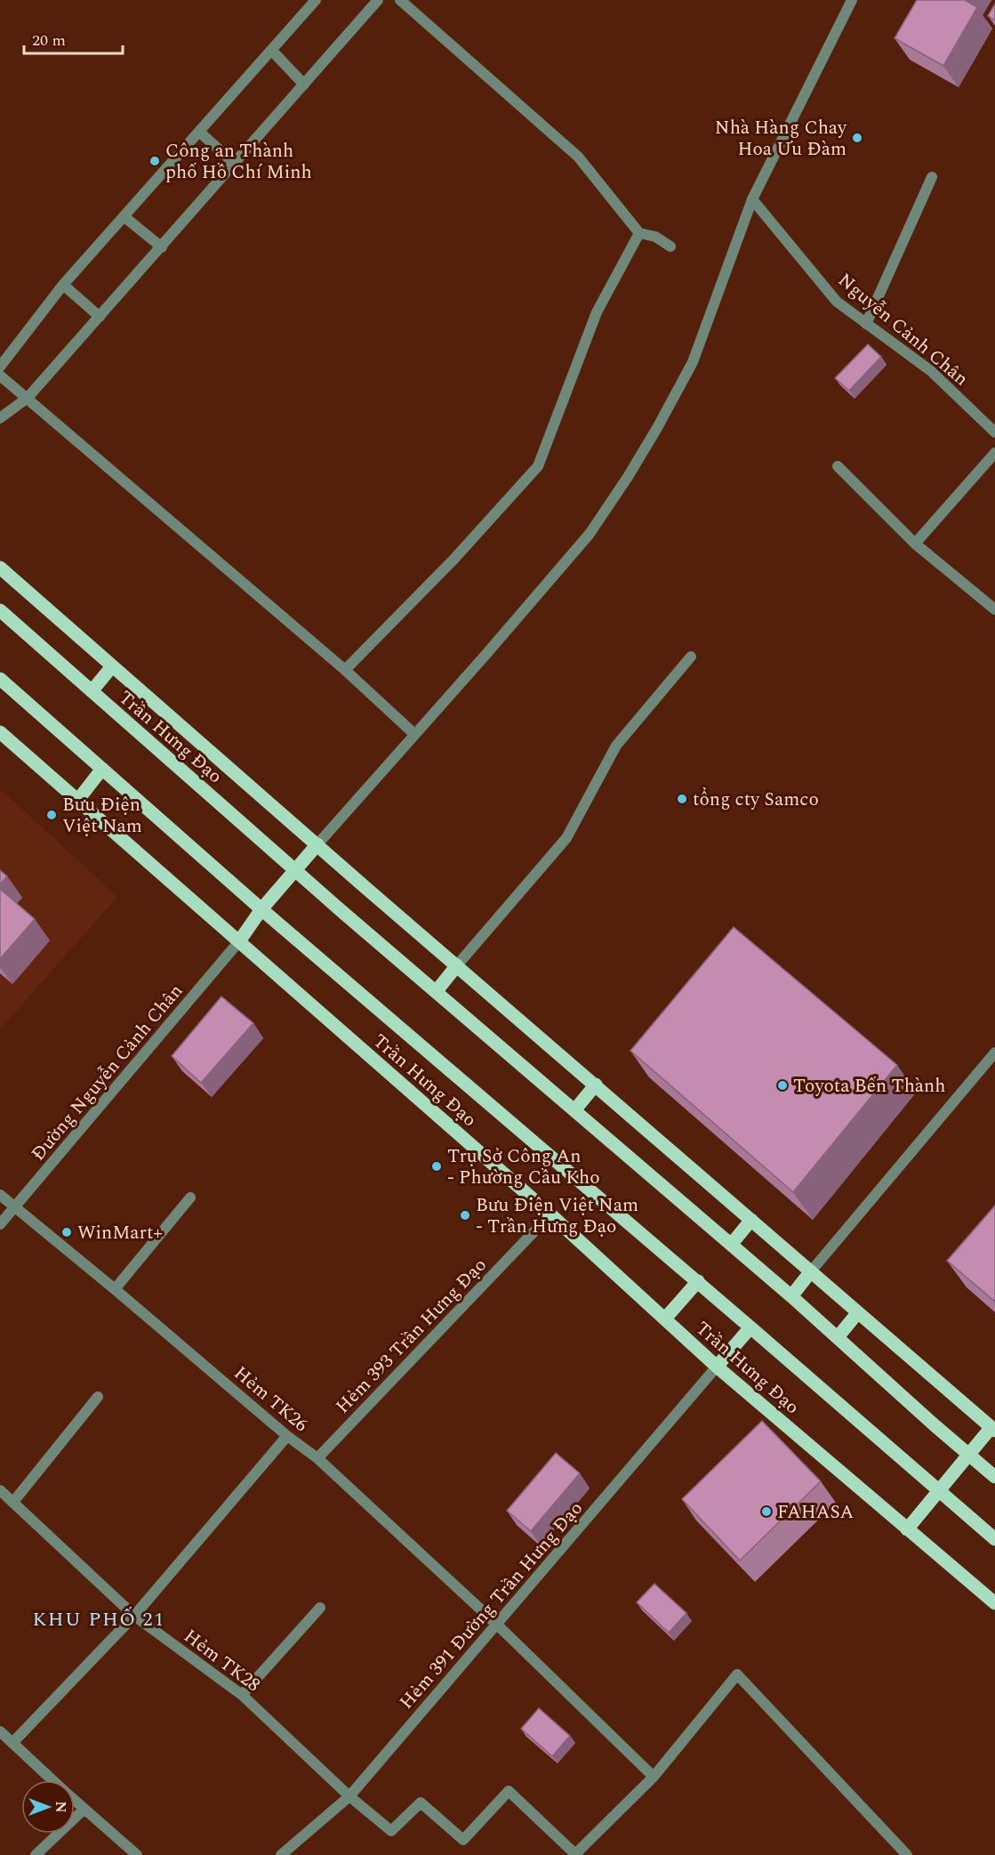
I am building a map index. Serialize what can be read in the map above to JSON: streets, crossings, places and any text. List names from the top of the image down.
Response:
{
  "streets": {
    "main road": ["Trần Hưng Đạo"],
    "street": [
      "Nguyễn Cảnh Chân",
      "Đường Nguyễn Cảnh Chân",
      "Hẻm 393 Trần Hưng Ðạo",
      "Hẻm TK26",
      "Hẻm 391 Đường Trần Hưng Ðạo",
      "Hẻm TK28"
    ]
  },
  "crossings": [
    ["Trần Hưng Đạo", "Đường Nguyễn Cảnh Chân"],
    ["Trần Hưng Đạo", "Hẻm 393 Trần Hưng Ðạo"],
    ["Trần Hưng Đạo", "Hẻm 391 Đường Trần Hưng Ðạo"],
    ["Đường Nguyễn Cảnh Chân", "Hẻm TK26"],
    ["Hẻm 393 Trần Hưng Ðạo", "Hẻm TK26"],
    ["Hẻm TK26", "Hẻm 391 Đường Trần Hưng Ðạo"],
    ["Hẻm TK26", "Hẻm TK28"],
    ["Hẻm 391 Đường Trần Hưng Ðạo", "Hẻm TK28"]
  ],
  "districts": ["KHU PHỐ 21"],
  "places": [
    "Nhà Hàng Chay Hoa Ưu Đàm",
    "Công an Thành phố Hồ Chí Minh",
    "tổng cty Samco",
    "Bưu Điện Việt Nam",
    "Toyota Bến Thành",
    "Trụ Sở Công An - Phường Cầu Kho",
    "Bưu Điện Việt Nam - Trần Hưng Đạo",
    "WinMart+",
    "FAHASA"
  ],
  "scale_bar": "20 m",
  "north": "right"
}
